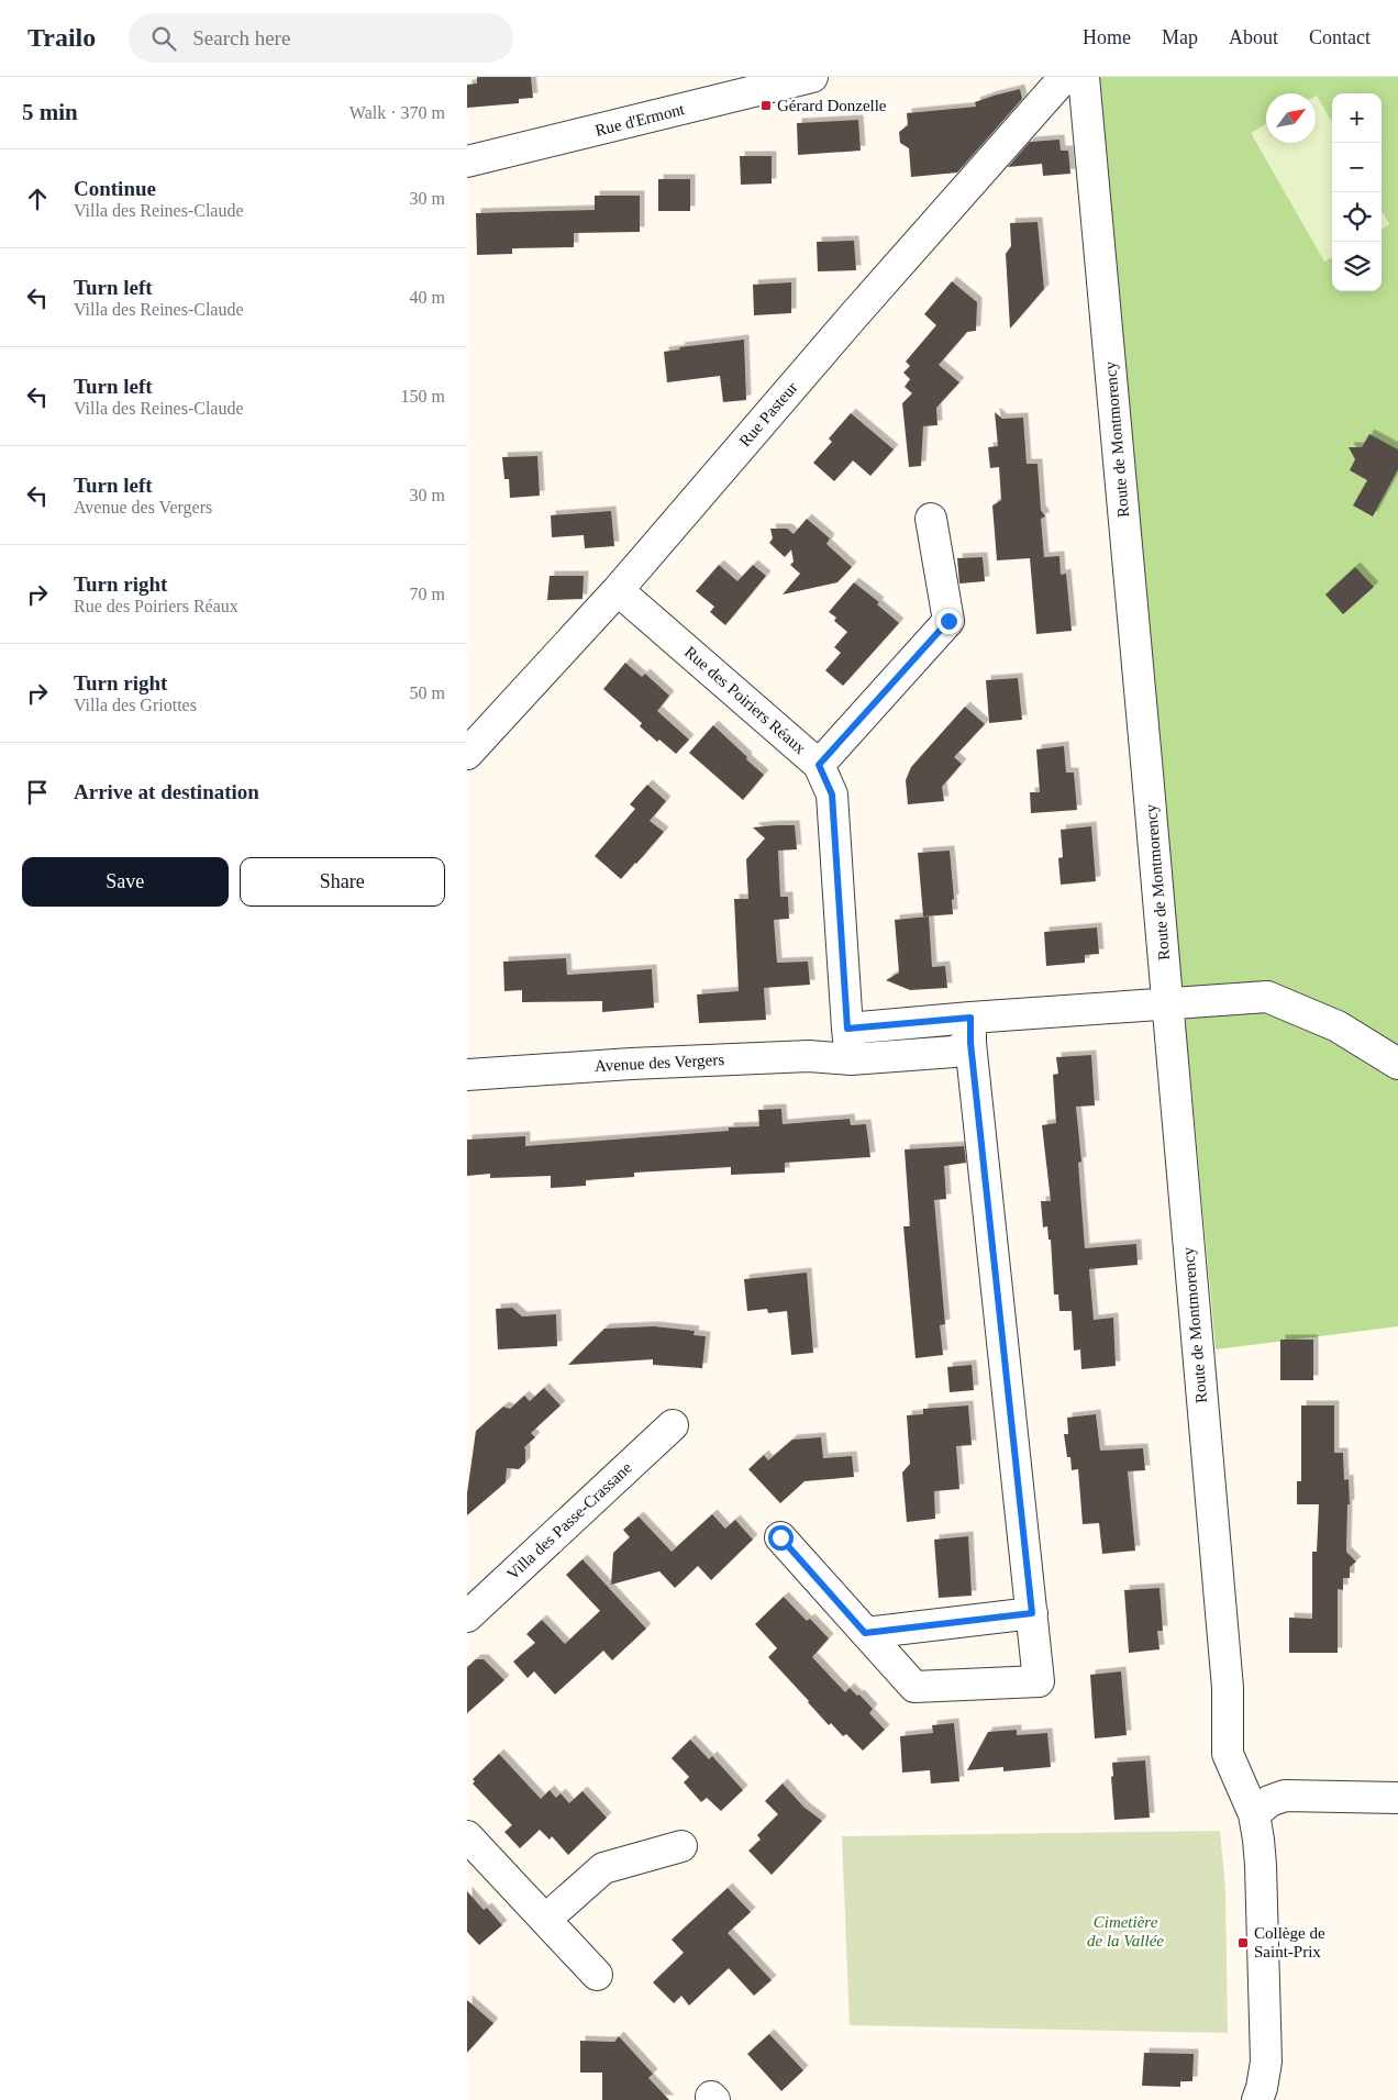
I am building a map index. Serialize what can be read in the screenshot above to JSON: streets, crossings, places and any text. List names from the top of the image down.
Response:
{
  "streets": {
    "street": [
      "Rue d'Ermont",
      "Rue Pasteur",
      "Route de Montmorency",
      "Rue des Poiriers Réaux",
      "Avenue des Vergers",
      "Villa des Passe-Crassane"
    ]
  },
  "crossings": [
    ["Rue Pasteur", "Rue des Poiriers Réaux"],
    ["Route de Montmorency", "Avenue des Vergers"],
    ["Rue des Poiriers Réaux", "Avenue des Vergers"]
  ],
  "parks": ["Cimetière de la Vallée"],
  "places": {
    "transit": ["Gérard Donzelle", "Collège de Saint-Prix"]
  },
  "north": "top right",
  "page": {
    "header": "Trailo",
    "search": "Search here",
    "nav": [
      "Home",
      "Map",
      "About",
      "Contact"
    ],
    "heading": ["5 min", "Walk · 370 m"],
    "map_buttons": ["+", "−"],
    "list": [
      ["Continue", "Villa des Reines-Claude", "30 m"],
      ["Turn left", "Villa des Reines-Claude", "40 m"],
      ["Turn left", "Villa des Reines-Claude", "150 m"],
      ["Turn left", "Avenue des Vergers", "30 m"],
      ["Turn right", "Rue des Poiriers Réaux", "70 m"],
      ["Turn right", "Villa des Griottes", "50 m"],
      "Arrive at destination"
    ],
    "buttons": ["Save", "Share"]
  }
}
